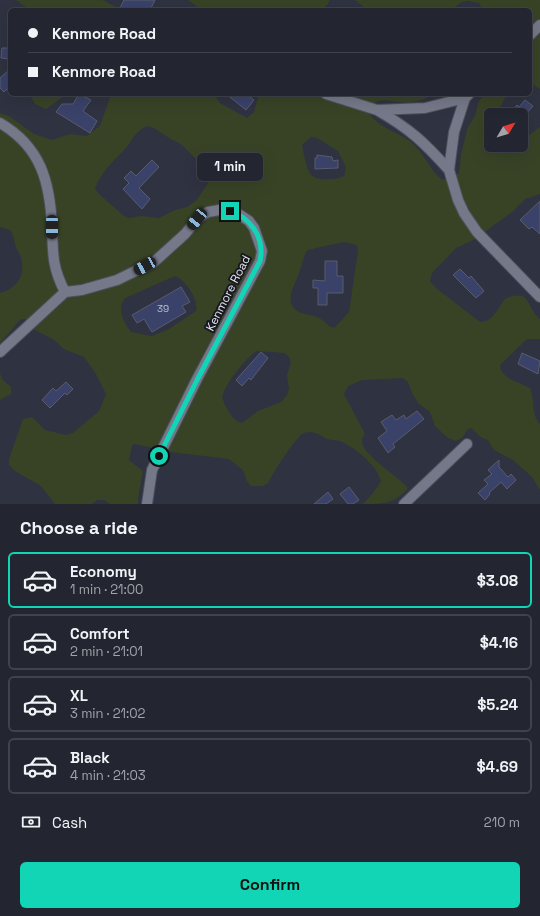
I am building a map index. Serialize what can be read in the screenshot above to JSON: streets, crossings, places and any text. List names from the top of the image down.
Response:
{
  "streets": {
    "street": ["Kenmore Road"]
  },
  "house_numbers": ["39"],
  "north": "top right",
  "page": {
    "banner": ["Kenmore Road", "Kenmore Road"],
    "bubble": "1 min",
    "heading": "Choose a ride",
    "list": [
      {
        "name": "Economy",
        "note": "1 min · 21:00",
        "value": "$3.08"
      },
      {
        "name": "Comfort",
        "note": "2 min · 21:01",
        "value": "$4.16"
      },
      {
        "name": "XL",
        "note": "3 min · 21:02",
        "value": "$5.24"
      },
      {
        "name": "Black",
        "note": "4 min · 21:03",
        "value": "$4.69"
      }
    ],
    "pay": ["Cash", "210 m"],
    "buttons": "Confirm"
  }
}
